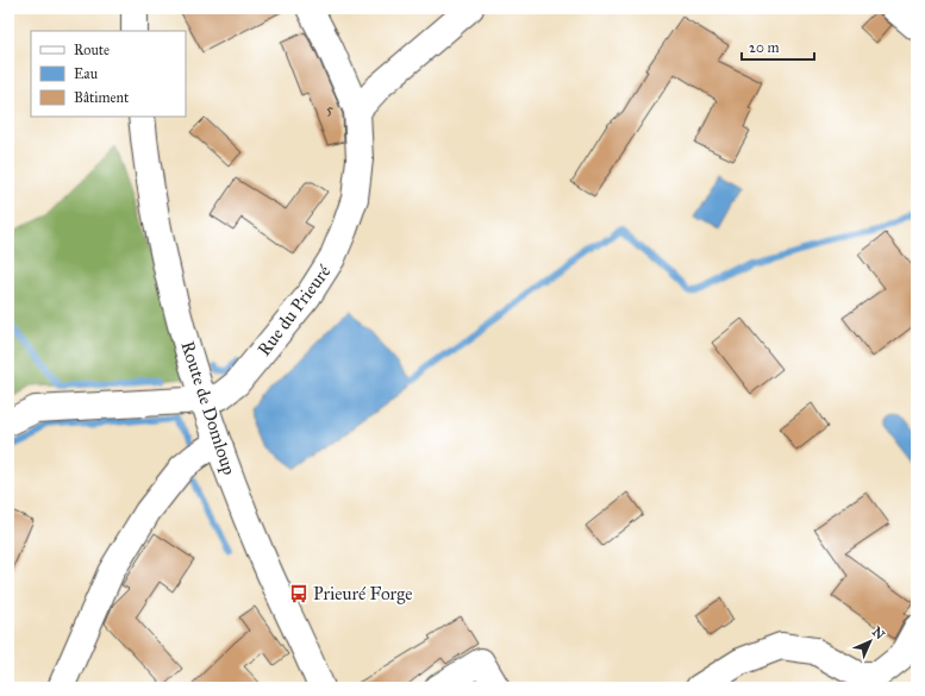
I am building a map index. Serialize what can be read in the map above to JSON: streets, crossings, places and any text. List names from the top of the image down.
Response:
{
  "streets": {
    "street": ["Rue du Prieuré", "Route de Domloup"]
  },
  "crossings": [
    ["Rue du Prieuré", "Route de Domloup"]
  ],
  "places": {
    "bus stop": ["Prieuré Forge"]
  },
  "house_numbers": ["5"],
  "legend": ["Route", "Eau", "Bâtiment"],
  "scale_bar": "20 m",
  "north": "top right"
}
